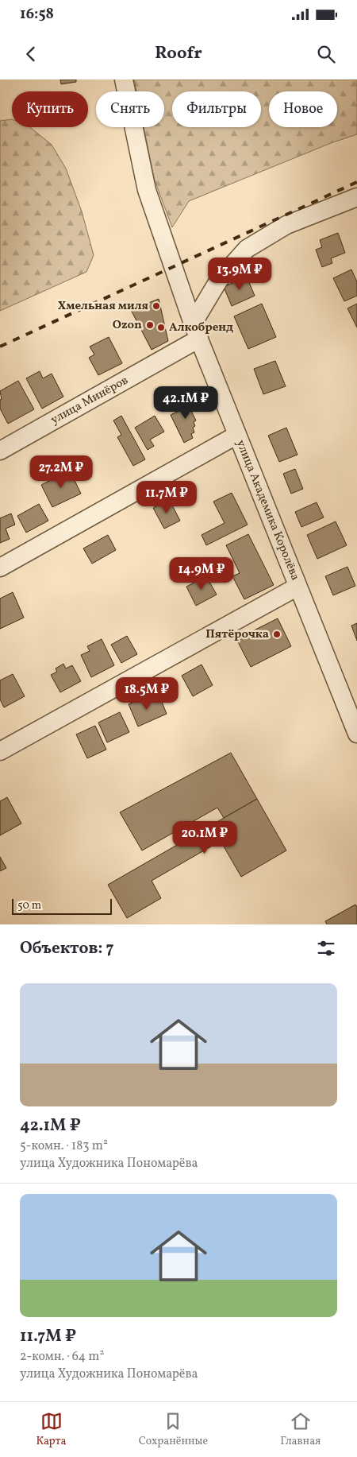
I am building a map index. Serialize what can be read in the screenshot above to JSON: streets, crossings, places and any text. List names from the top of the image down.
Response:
{
  "streets": {
    "street": ["улица Минёров", "улица Академика Королёва"]
  },
  "crossings": [
    ["улица Минёров", "улица Академика Королёва"]
  ],
  "places": [
    "Хмельная миля",
    "Ozon",
    "Алкобренд",
    "Пятёрочка"
  ],
  "scale_bar": "50 m",
  "page": {
    "status": "16:58",
    "header": "Roofr",
    "chip": [
      "Купить",
      "Снять",
      "Фильтры",
      "Новое"
    ],
    "price": [
      "13.9M ₽",
      "42.1M ₽",
      "27.2M ₽",
      "11.7M ₽",
      "14.9M ₽",
      "18.5M ₽",
      "20.1M ₽"
    ],
    "scale": "50 m",
    "heading": "Объектов: 7",
    "list": [
      {
        "name": "42.1M ₽",
        "note": "5-комн. · 183 m² · улица Художника Пономарёва"
      },
      {
        "name": "11.7M ₽",
        "note": "2-комн. · 64 m² · улица Художника Пономарёва"
      }
    ],
    "tabs": ["Карта", "Сохранённые", "Главная"]
  }
}
